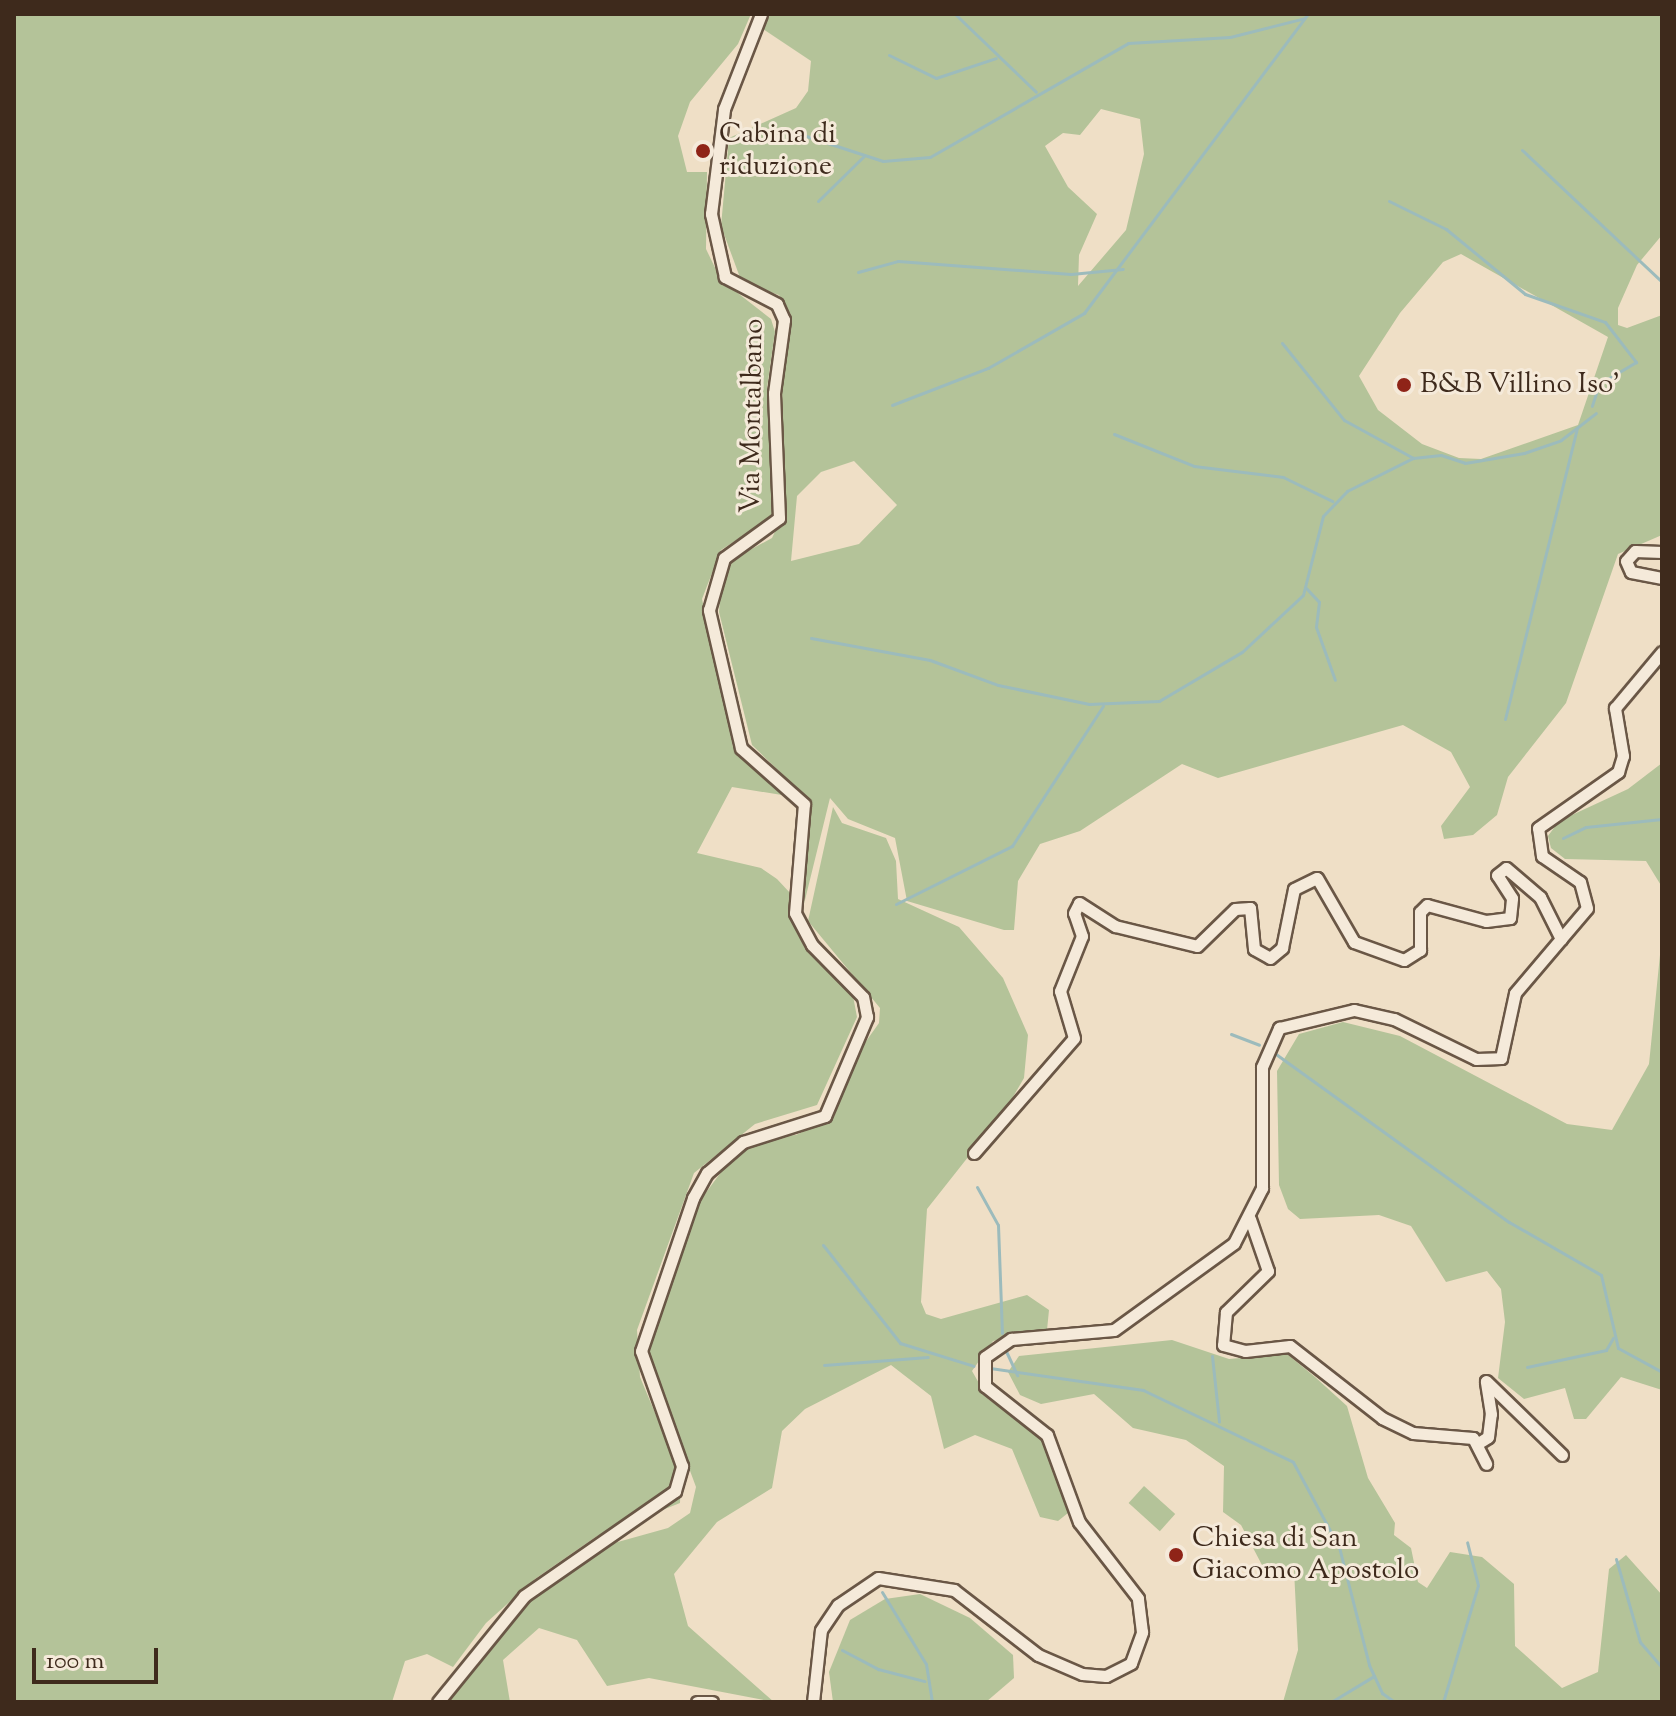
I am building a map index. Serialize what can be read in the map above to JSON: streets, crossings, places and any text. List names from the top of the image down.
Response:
{
  "streets": {
    "street": ["Via Montalbano"]
  },
  "places": ["Cabina di riduzione", "B&B Villino Iso'", "Chiesa di San Giacomo Apostolo"],
  "scale_bar": "100 m"
}
